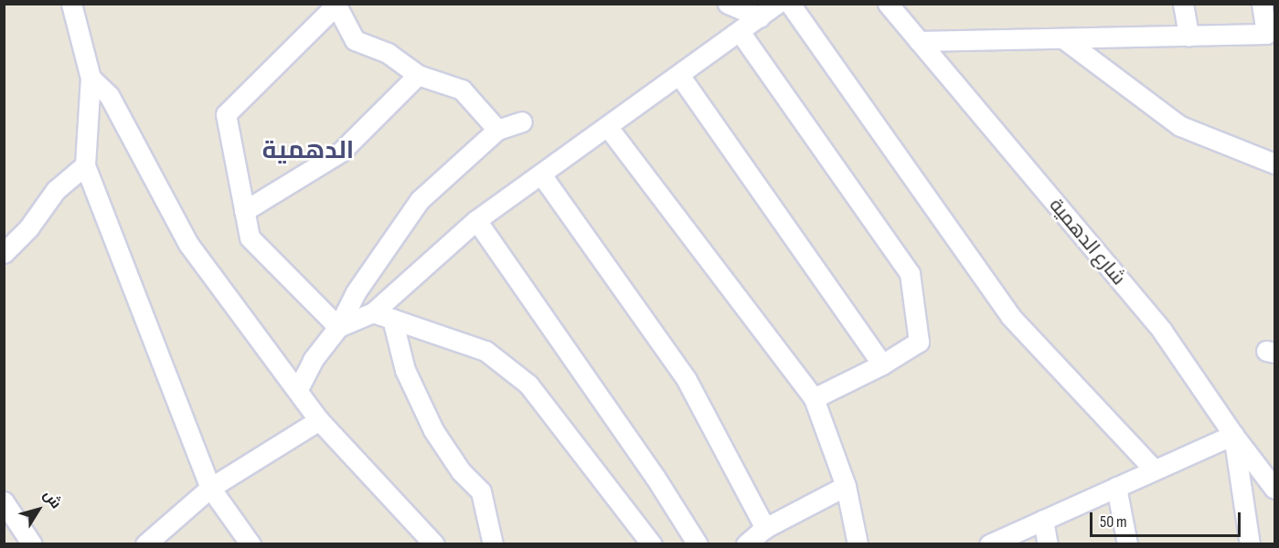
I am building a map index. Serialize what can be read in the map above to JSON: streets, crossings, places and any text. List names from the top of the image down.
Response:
{
  "streets": {
    "street": ["شارع الدهمية"]
  },
  "districts": ["الدهمية"],
  "scale_bar": "50 m",
  "north": "top right"
}
